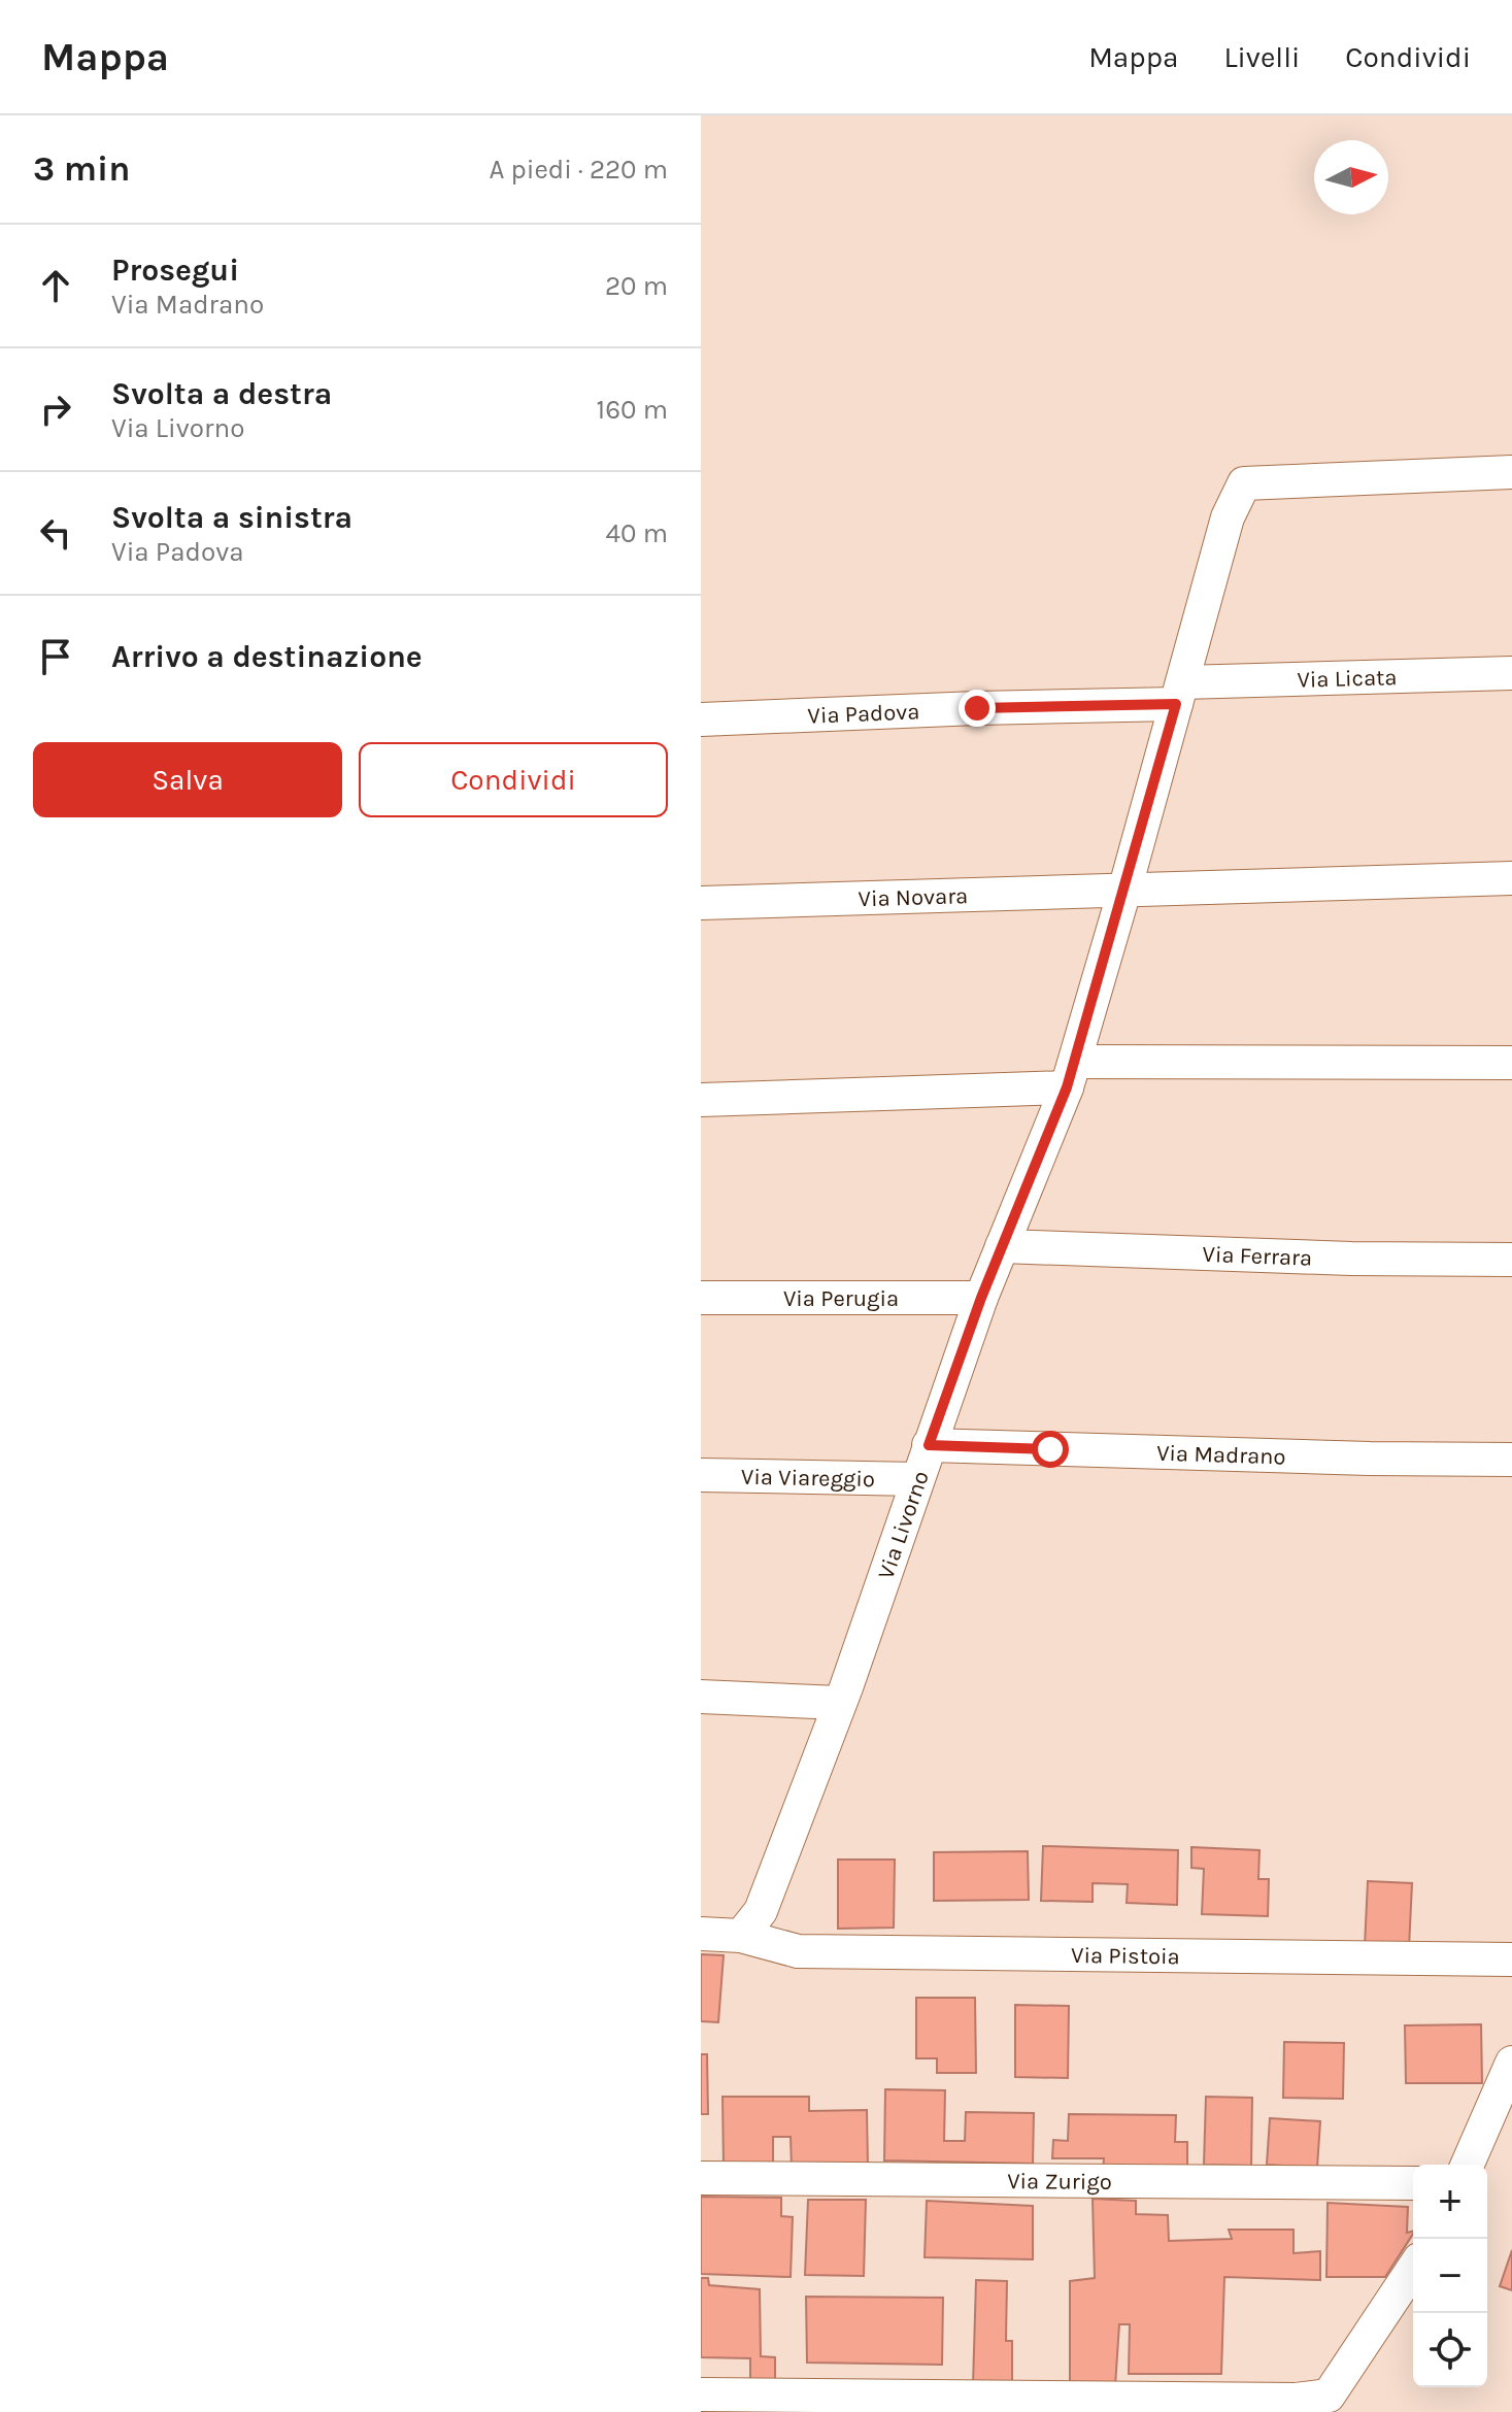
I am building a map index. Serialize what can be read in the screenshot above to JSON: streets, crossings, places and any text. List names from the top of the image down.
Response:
{
  "streets": {
    "street": [
      "Via Licata",
      "Via Padova",
      "Via Novara",
      "Via Ferrara",
      "Via Perugia",
      "Via Madrano",
      "Via Viareggio",
      "Via Livorno",
      "Via Pistoia",
      "Via Zurigo"
    ]
  },
  "crossings": [
    ["Via Licata", "Via Padova"],
    ["Via Licata", "Via Livorno"],
    ["Via Padova", "Via Livorno"],
    ["Via Novara", "Via Livorno"],
    ["Via Ferrara", "Via Livorno"],
    ["Via Perugia", "Via Livorno"],
    ["Via Madrano", "Via Livorno"],
    ["Via Viareggio", "Via Livorno"],
    ["Via Livorno", "Via Pistoia"]
  ],
  "north": "right",
  "page": {
    "header": "Mappa",
    "nav": ["Mappa", "Livelli", "Condividi"],
    "heading": ["3 min", "A piedi · 220 m"],
    "list": [
      ["Prosegui", "Via Madrano", "20 m"],
      ["Svolta a destra", "Via Livorno", "160 m"],
      ["Svolta a sinistra", "Via Padova", "40 m"],
      "Arrivo a destinazione"
    ],
    "buttons": ["Salva", "Condividi"],
    "map_buttons": ["+", "−"]
  }
}
